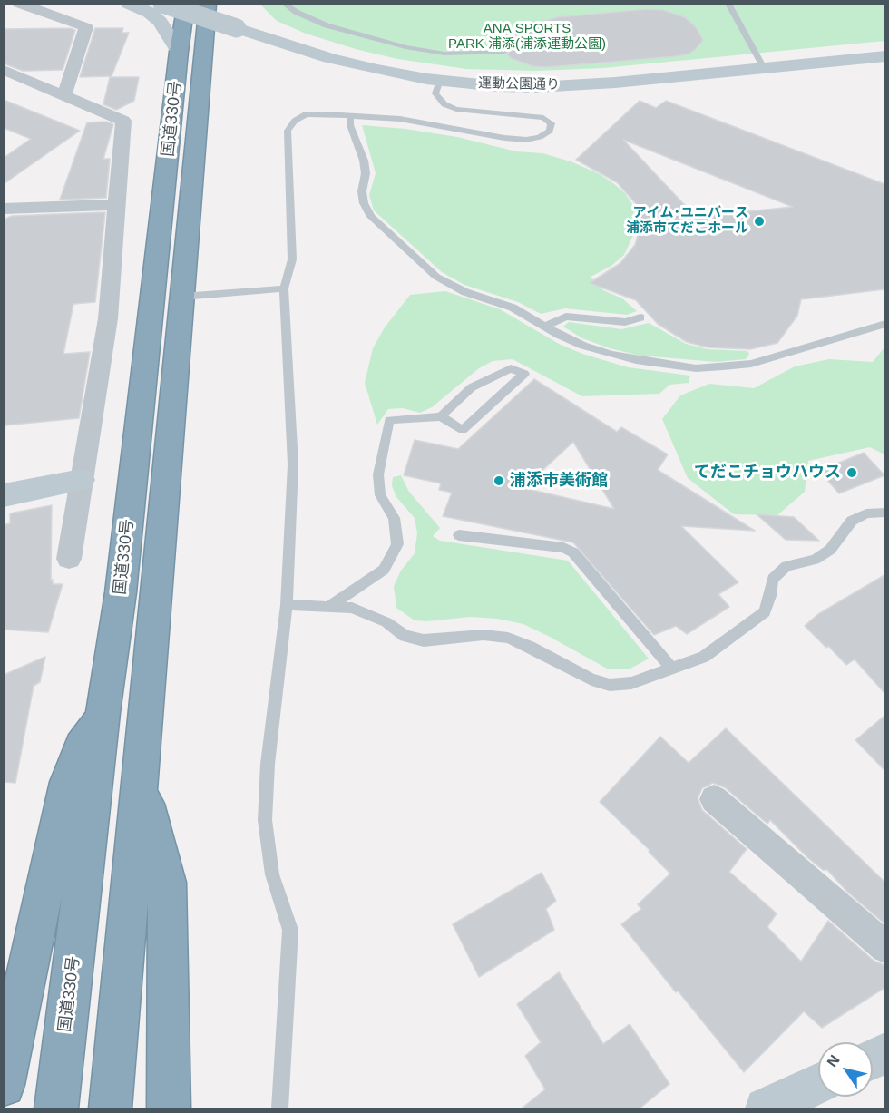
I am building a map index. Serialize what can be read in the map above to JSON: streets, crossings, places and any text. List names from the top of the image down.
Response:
{
  "streets": {
    "highway": ["国道330号"],
    "street": ["運動公園通り"]
  },
  "parks": ["ANA SPORTS PARK 浦添(浦添運動公園)"],
  "places": ["アイム･ユニバース 浦添市てだこホール", "てだこチョウハウス", "浦添市美術館"],
  "north": "top left"
}
